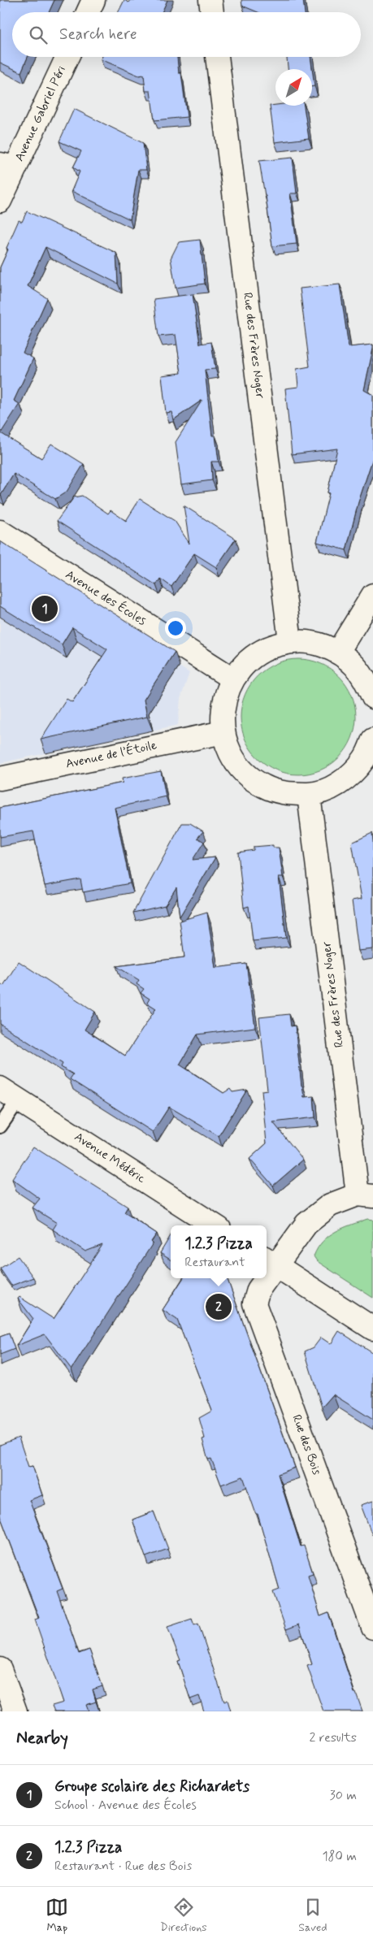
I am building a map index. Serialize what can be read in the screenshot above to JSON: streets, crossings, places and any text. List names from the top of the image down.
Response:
{
  "streets": {
    "street": [
      "Avenue Gabriel Péri",
      "Rue des Frères Noger",
      "Avenue des Écoles",
      "Avenue de l’Étoile",
      "Avenue Médéric",
      "Rue des Bois"
    ]
  },
  "crossings": [
    ["Rue des Frères Noger", "Rue des Bois"]
  ],
  "north": "top right",
  "page": {
    "search": "Search here",
    "pins": ["1", "2"],
    "popup": ["1.2.3 Pizza", "Restaurant"],
    "heading": ["Nearby", "2 results"],
    "list": [
      {
        "mark": "1",
        "name": "Groupe scolaire des Richardets",
        "note": "School · Avenue des Écoles",
        "value": "30 m"
      },
      {
        "mark": "2",
        "name": "1.2.3 Pizza",
        "note": "Restaurant · Rue des Bois",
        "value": "180 m"
      }
    ],
    "nav": ["Map", "Directions", "Saved"]
  }
}
